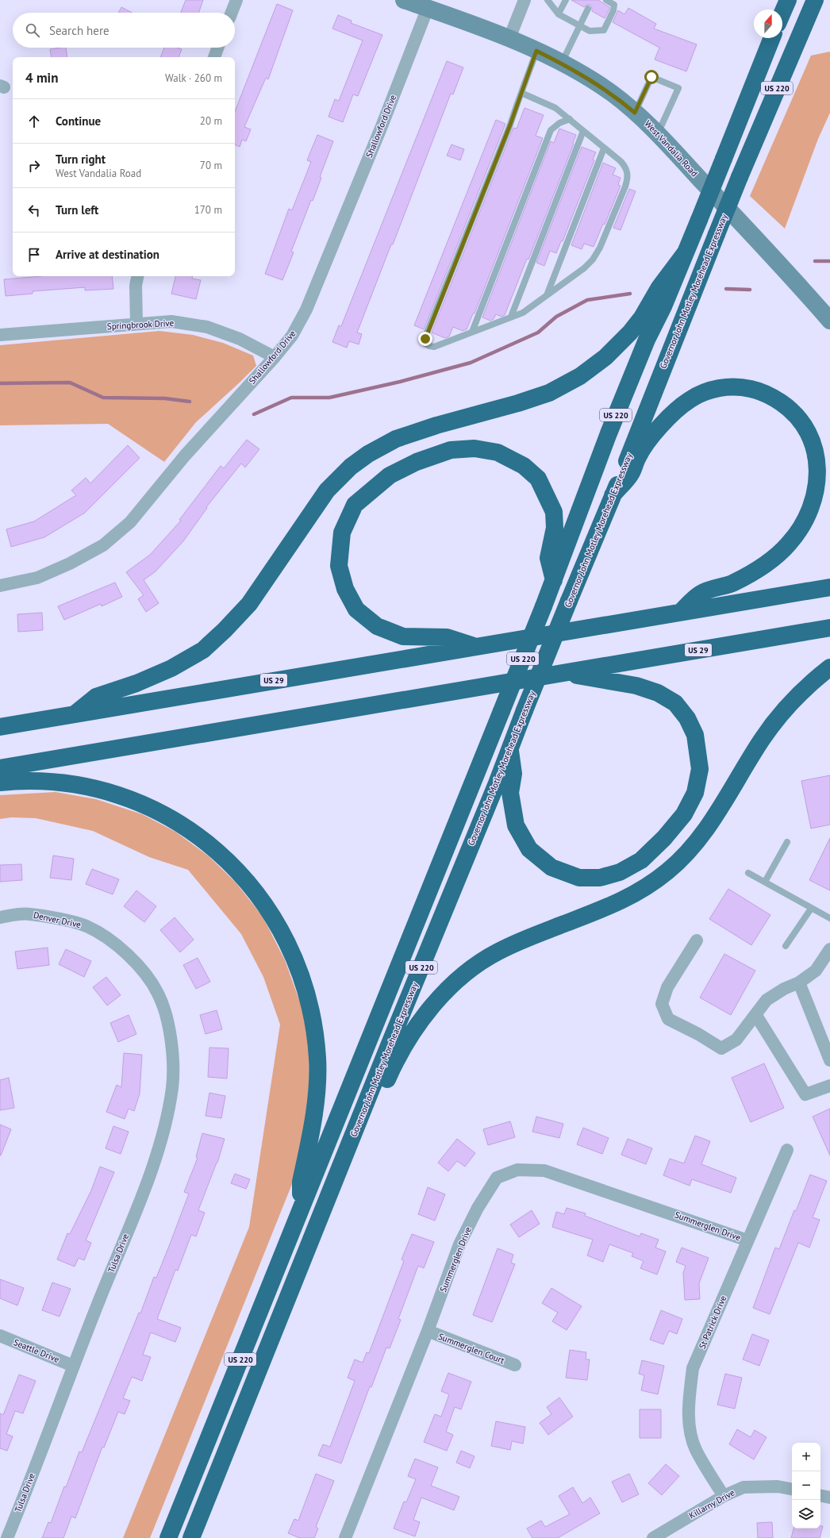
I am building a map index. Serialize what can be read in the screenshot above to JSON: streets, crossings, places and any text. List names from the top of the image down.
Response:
{
  "streets": {
    "highway": ["US 220", "Governor John Motley Morehead Expressway", "US 29"],
    "main road": ["West Vandalia Road"],
    "street": [
      "Shallowford Drive",
      "Springbrook Drive",
      "Denver Drive",
      "Summerglen Drive",
      "Tulsa Drive",
      "St Patrick Drive",
      "Summerglen Court",
      "Seattle Drive",
      "Killarny Drive"
    ]
  },
  "crossings": [
    ["Shallowford Drive", "West Vandalia Road"],
    ["Shallowford Drive", "Springbrook Drive"],
    ["Denver Drive", "Tulsa Drive"],
    ["Summerglen Drive", "St Patrick Drive"],
    ["Summerglen Drive", "Summerglen Court"],
    ["Tulsa Drive", "Seattle Drive"],
    ["St Patrick Drive", "Killarny Drive"]
  ],
  "north": "top",
  "page": {
    "search": "Search here",
    "heading": ["4 min", "Walk · 260 m"],
    "list": [
      ["Continue", "20 m"],
      ["Turn right", "West Vandalia Road", "70 m"],
      ["Turn left", "170 m"],
      "Arrive at destination"
    ],
    "map_buttons": ["+", "−"]
  }
}
